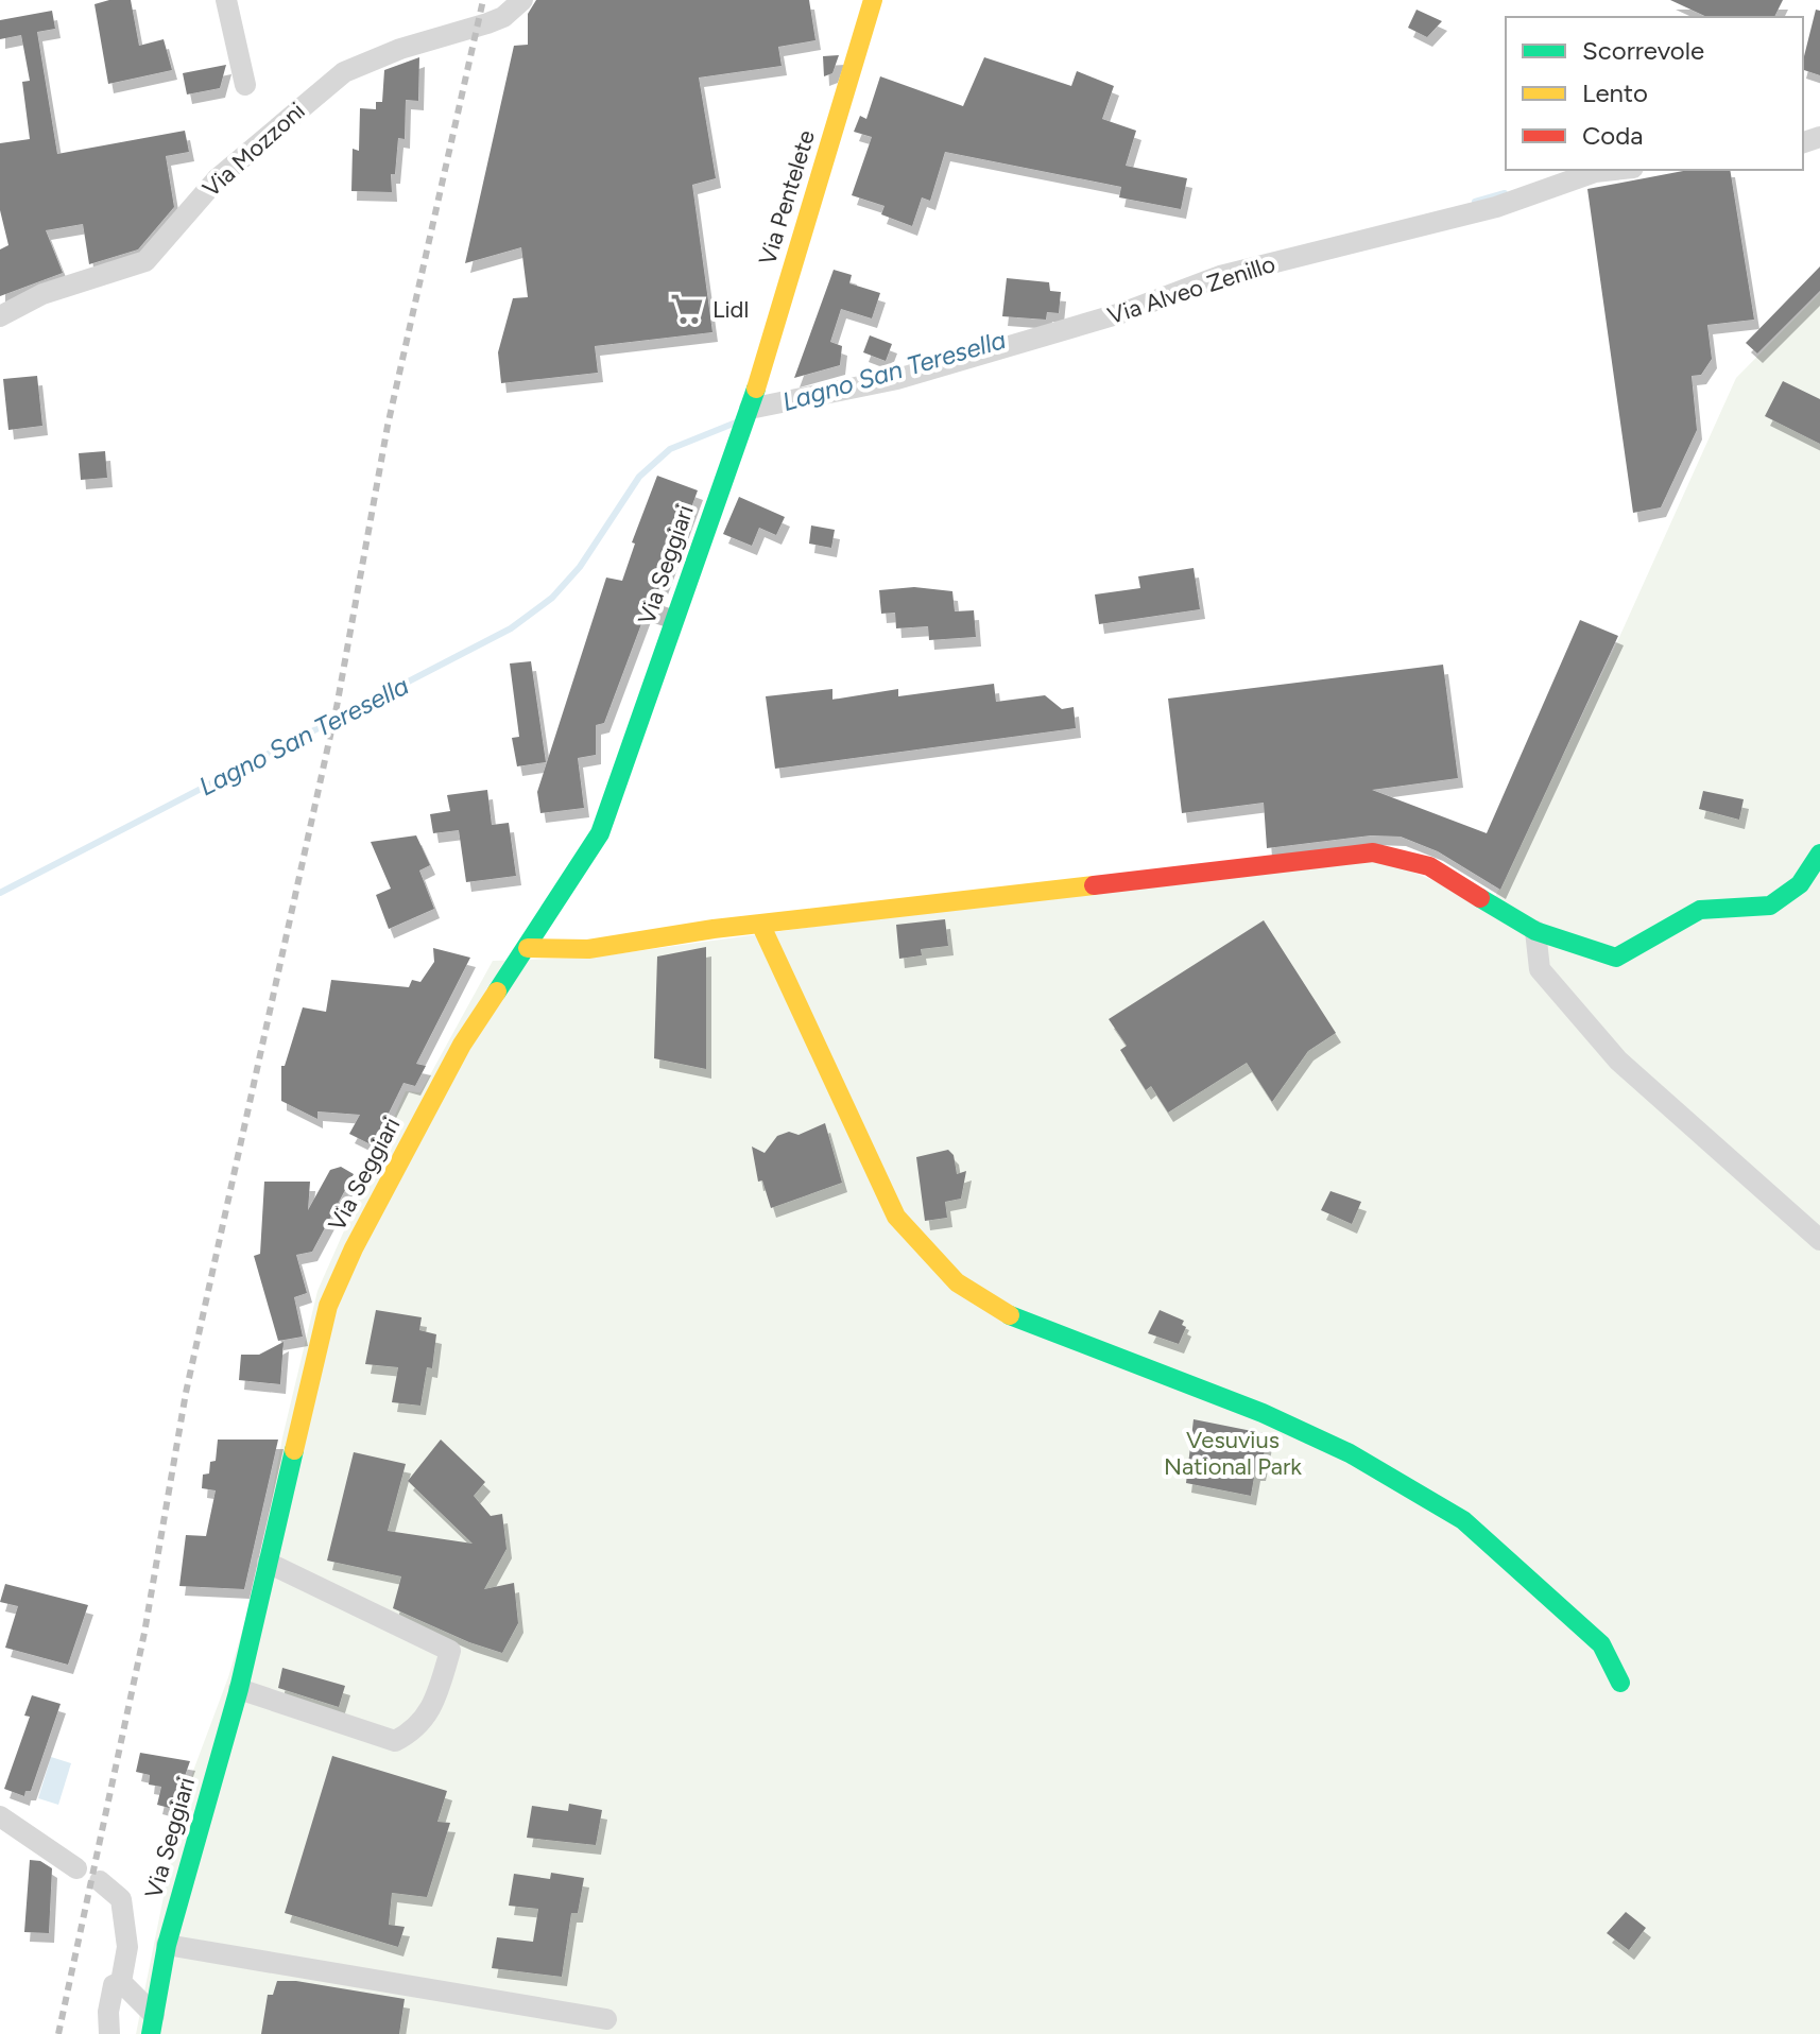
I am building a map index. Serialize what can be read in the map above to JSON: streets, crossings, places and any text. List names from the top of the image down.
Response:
{
  "streets": {
    "street": [
      "Via Mozzoni",
      "Via Pentelete",
      "Via Alveo Zenillo",
      "Via Seggiari"
    ]
  },
  "crossings": [
    ["Via Pentelete", "Via Alveo Zenillo"],
    ["Via Pentelete", "Via Seggiari"],
    ["Via Alveo Zenillo", "Via Seggiari"]
  ],
  "water": ["Lagno San Teresella"],
  "parks": ["Vesuvius National Park"],
  "places": {
    "supermarket": ["Lidl"]
  },
  "legend": ["Scorrevole", "Lento", "Coda"]
}
